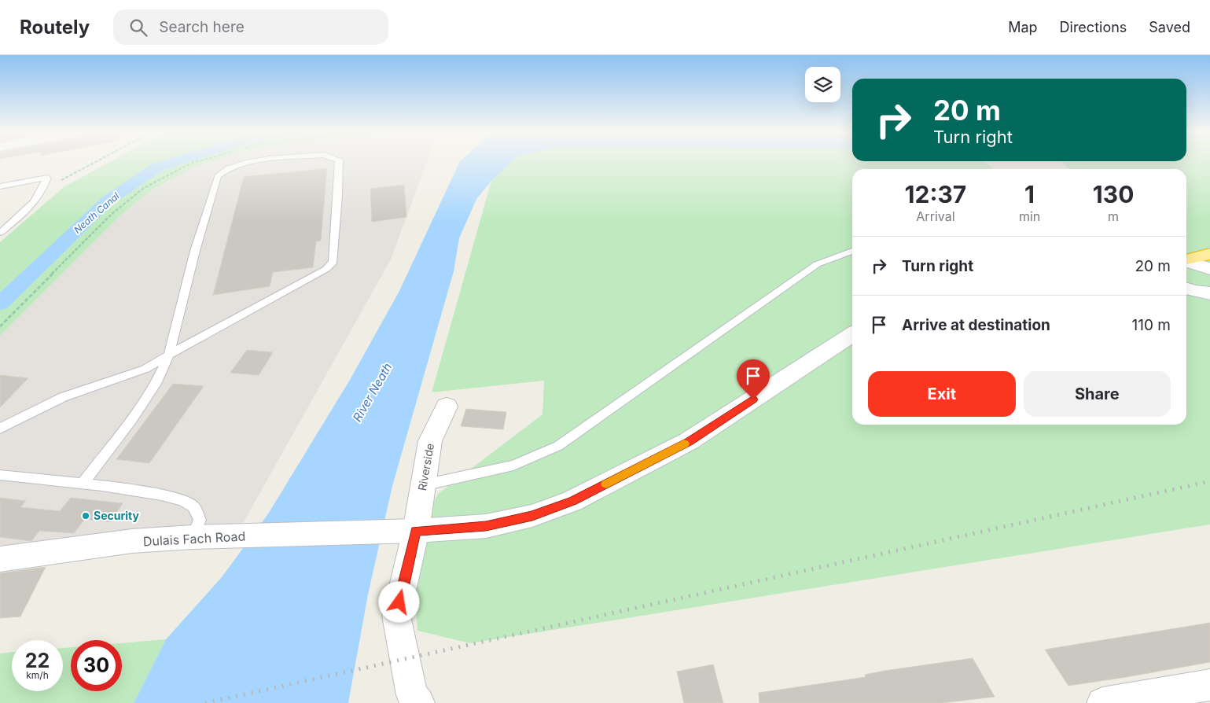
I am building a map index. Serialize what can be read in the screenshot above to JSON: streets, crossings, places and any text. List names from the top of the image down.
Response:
{
  "streets": {
    "main road": ["Riverside", "Dulais Fach Road"]
  },
  "crossings": [
    ["Riverside", "Dulais Fach Road"]
  ],
  "water": ["Neath Canal", "River Neath"],
  "places": ["Security"],
  "page": {
    "header": "Routely",
    "search": "Search here",
    "nav": ["Map", "Directions", "Saved"],
    "turn": ["20 m", "Turn right"],
    "eta": [
      "12:37",
      "Arrival",
      "1",
      "min",
      "130",
      "m"
    ],
    "list": [
      {
        "name": "Turn right",
        "value": "20 m"
      },
      {
        "name": "Arrive at destination",
        "value": "110 m"
      }
    ],
    "buttons": ["Exit", "Share"],
    "speed": "22 km/h",
    "limit": "30"
  }
}
